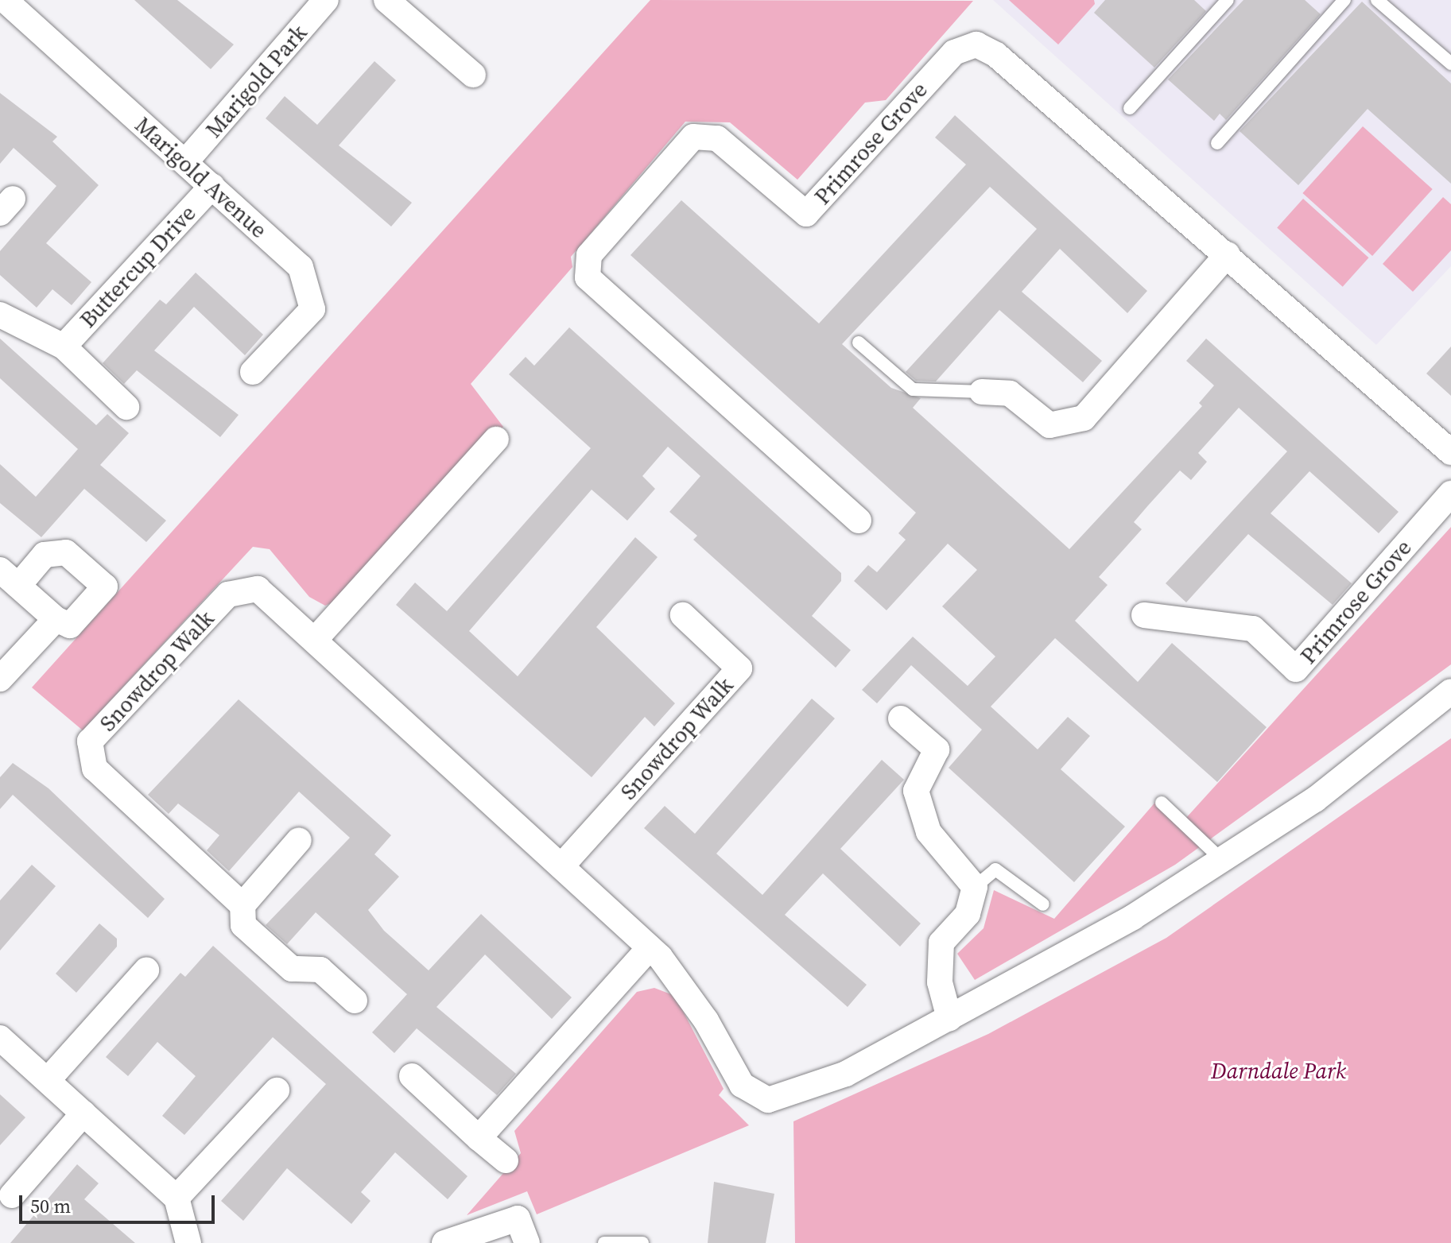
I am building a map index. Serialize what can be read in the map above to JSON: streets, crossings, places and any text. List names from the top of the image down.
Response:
{
  "streets": {
    "street": [
      "Marigold Park",
      "Primrose Grove",
      "Marigold Avenue",
      "Buttercup Drive",
      "Snowdrop Walk"
    ]
  },
  "crossings": [
    ["Marigold Park", "Marigold Avenue"],
    ["Marigold Avenue", "Buttercup Drive"]
  ],
  "parks": ["Darndale Park"],
  "scale_bar": "50 m"
}
